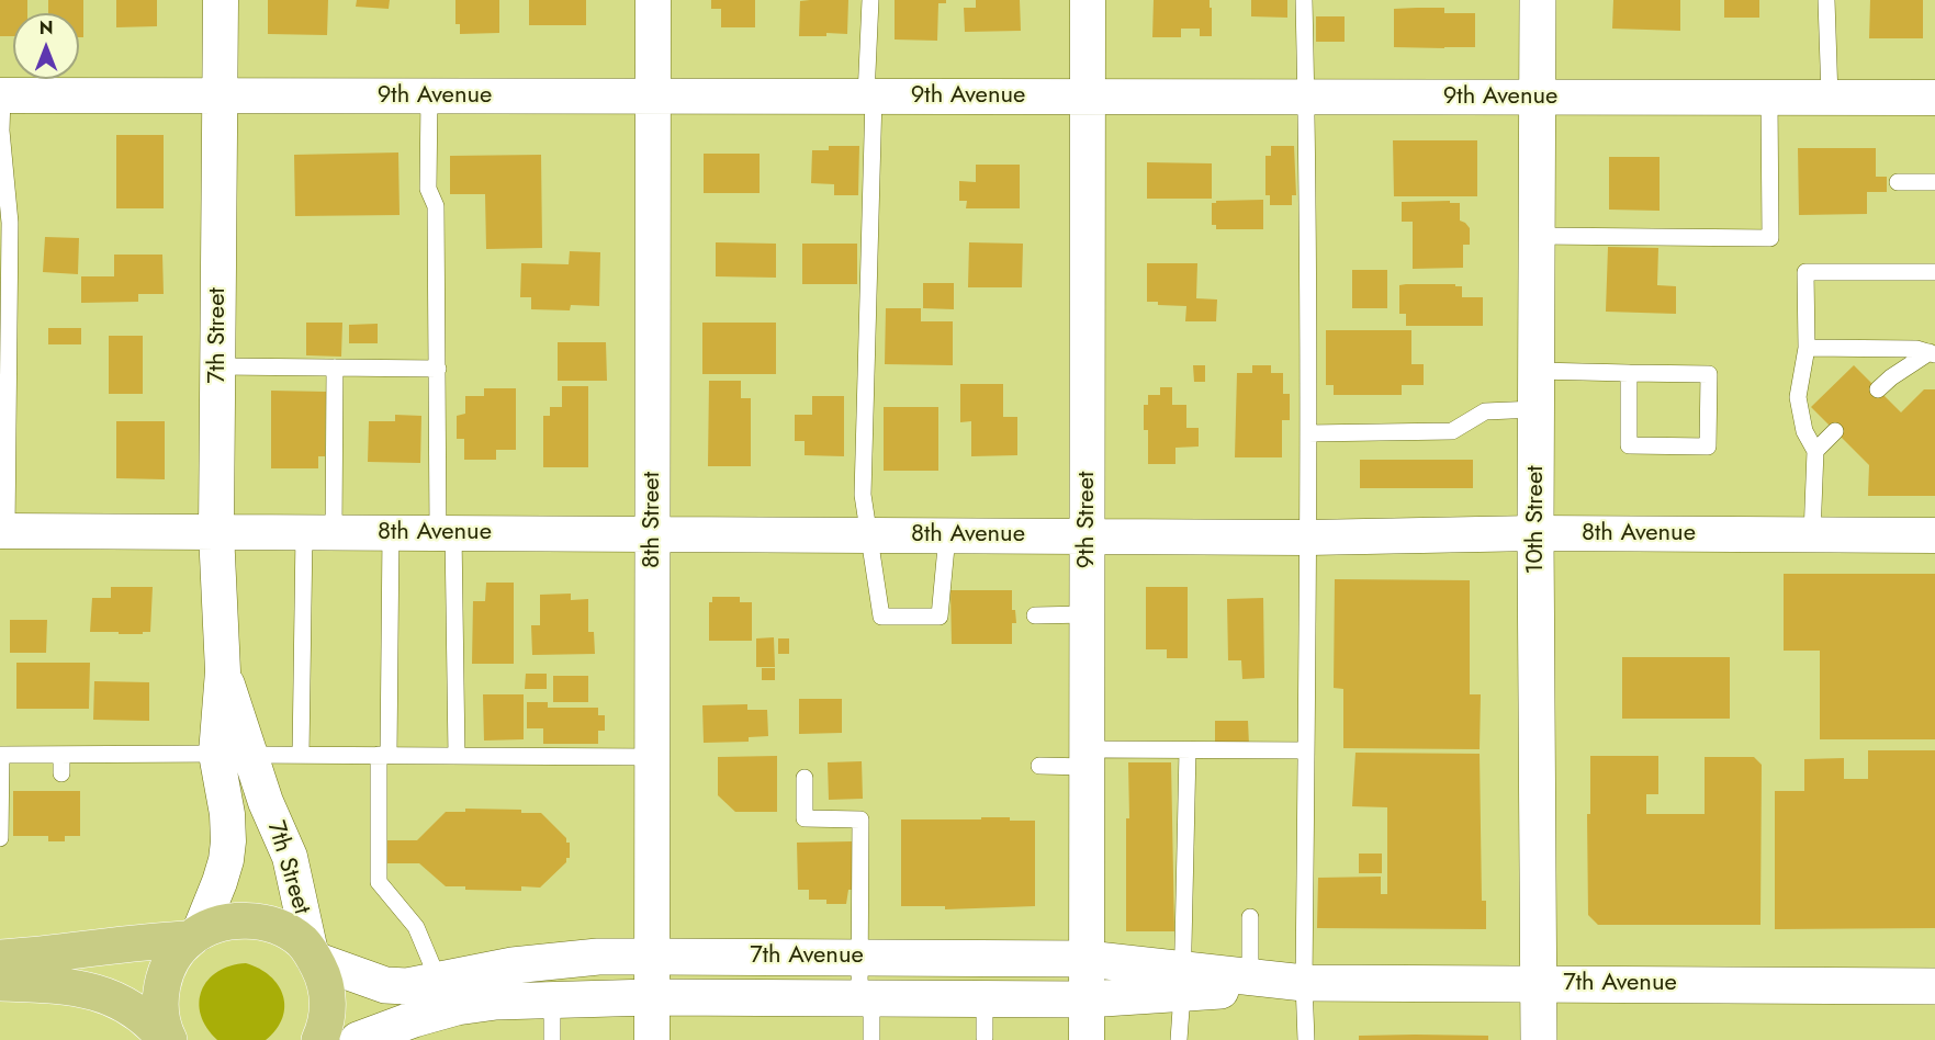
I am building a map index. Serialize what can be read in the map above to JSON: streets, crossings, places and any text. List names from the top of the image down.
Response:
{
  "streets": {
    "main road": ["10th Street", "7th Avenue"],
    "street": [
      "9th Avenue",
      "7th Street",
      "8th Street",
      "9th Street",
      "8th Avenue"
    ]
  },
  "crossings": [
    ["9th Avenue", "7th Street"],
    ["9th Avenue", "8th Street"],
    ["9th Avenue", "9th Street"],
    ["9th Avenue", "10th Street"],
    ["7th Street", "8th Avenue"],
    ["7th Street", "7th Avenue"],
    ["8th Street", "8th Avenue"],
    ["8th Street", "7th Avenue"],
    ["9th Street", "8th Avenue"],
    ["9th Street", "7th Avenue"],
    ["10th Street", "8th Avenue"],
    ["10th Street", "7th Avenue"]
  ],
  "north": "top"
}
